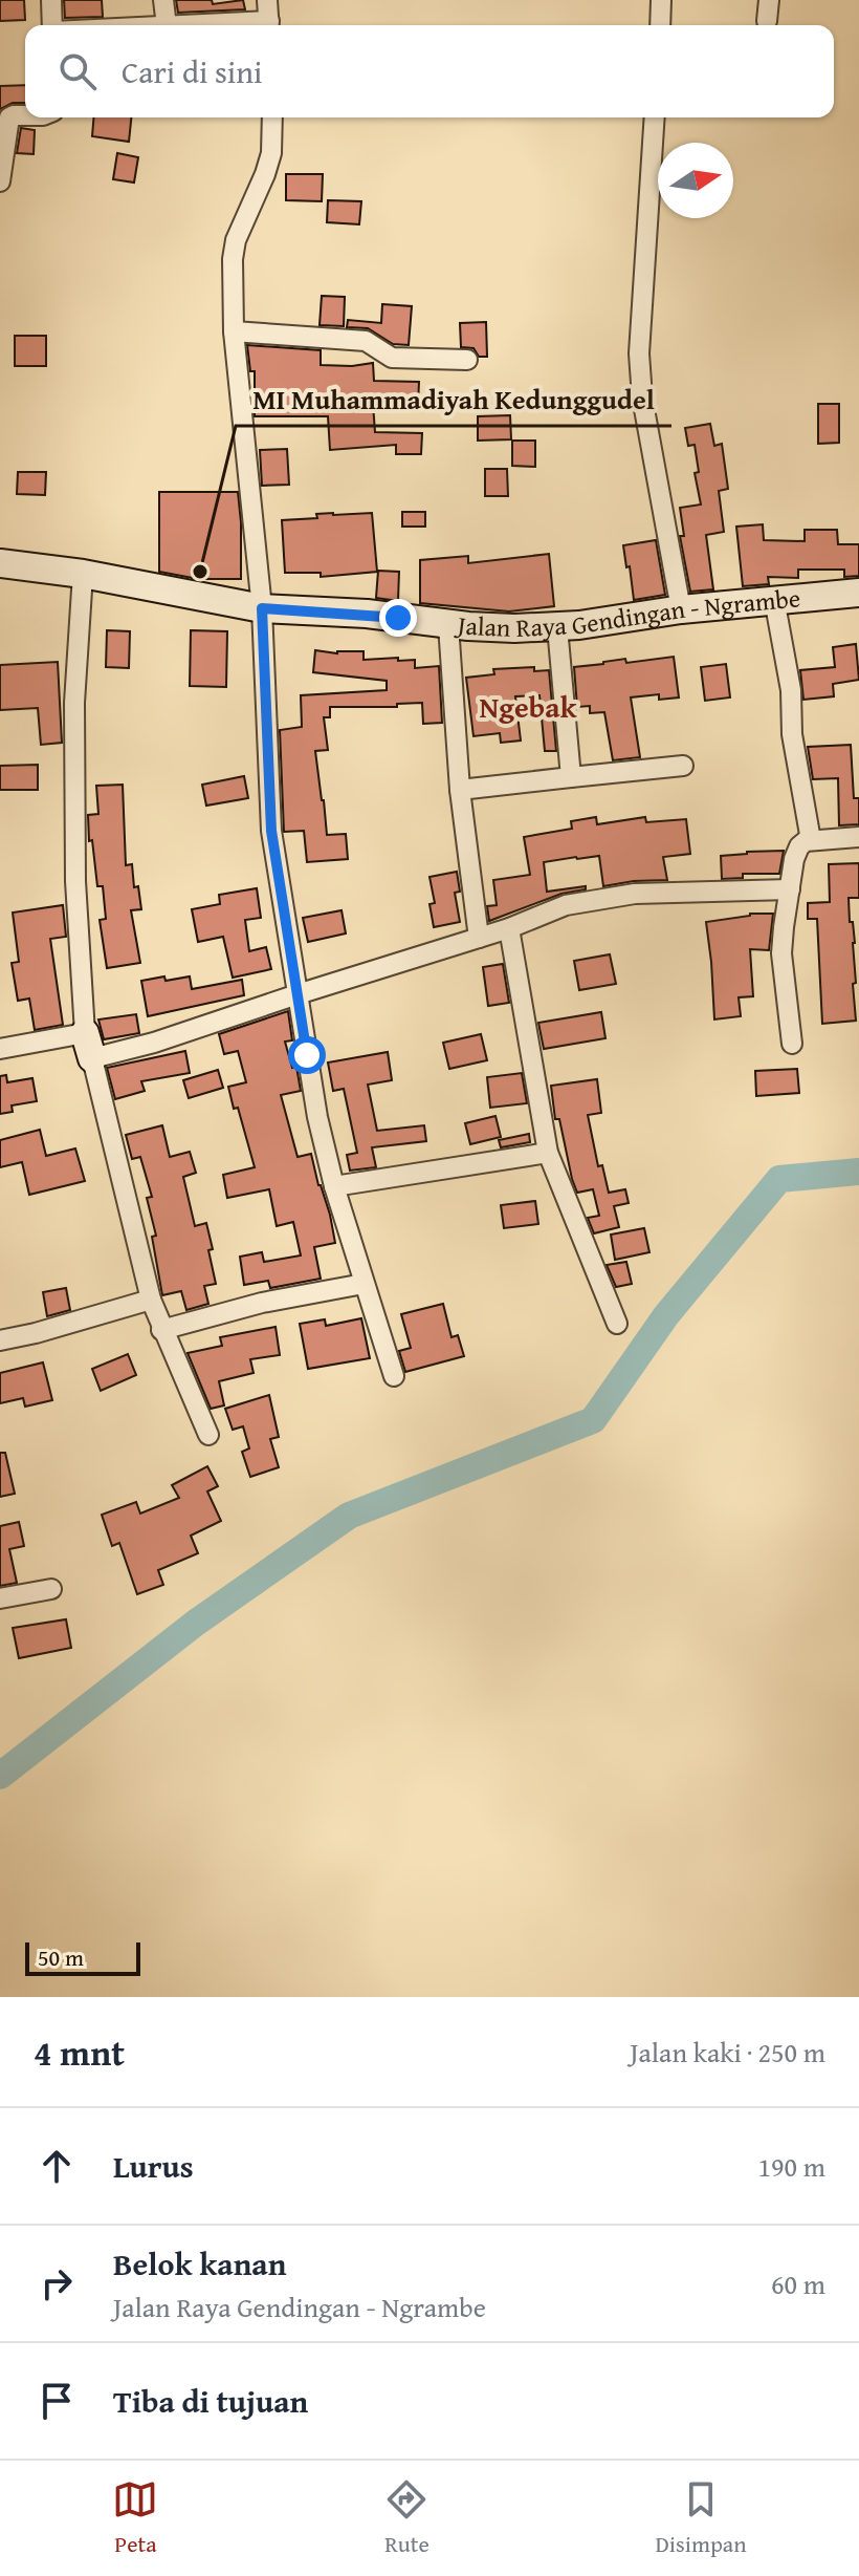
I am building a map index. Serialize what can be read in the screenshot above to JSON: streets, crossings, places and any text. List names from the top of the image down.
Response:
{
  "streets": {
    "main road": ["Jalan Raya Gendingan - Ngrambe"]
  },
  "districts": ["Ngebak"],
  "places": ["MI Muhammadiyah Kedunggudel"],
  "scale_bar": "50 m",
  "north": "right",
  "page": {
    "search": "Cari di sini",
    "scale": "50 m",
    "heading": ["4 mnt", "Jalan kaki · 250 m"],
    "list": [
      ["Lurus", "190 m"],
      ["Belok kanan", "Jalan Raya Gendingan - Ngrambe", "60 m"],
      "Tiba di tujuan"
    ],
    "nav": ["Peta", "Rute", "Disimpan"]
  }
}
